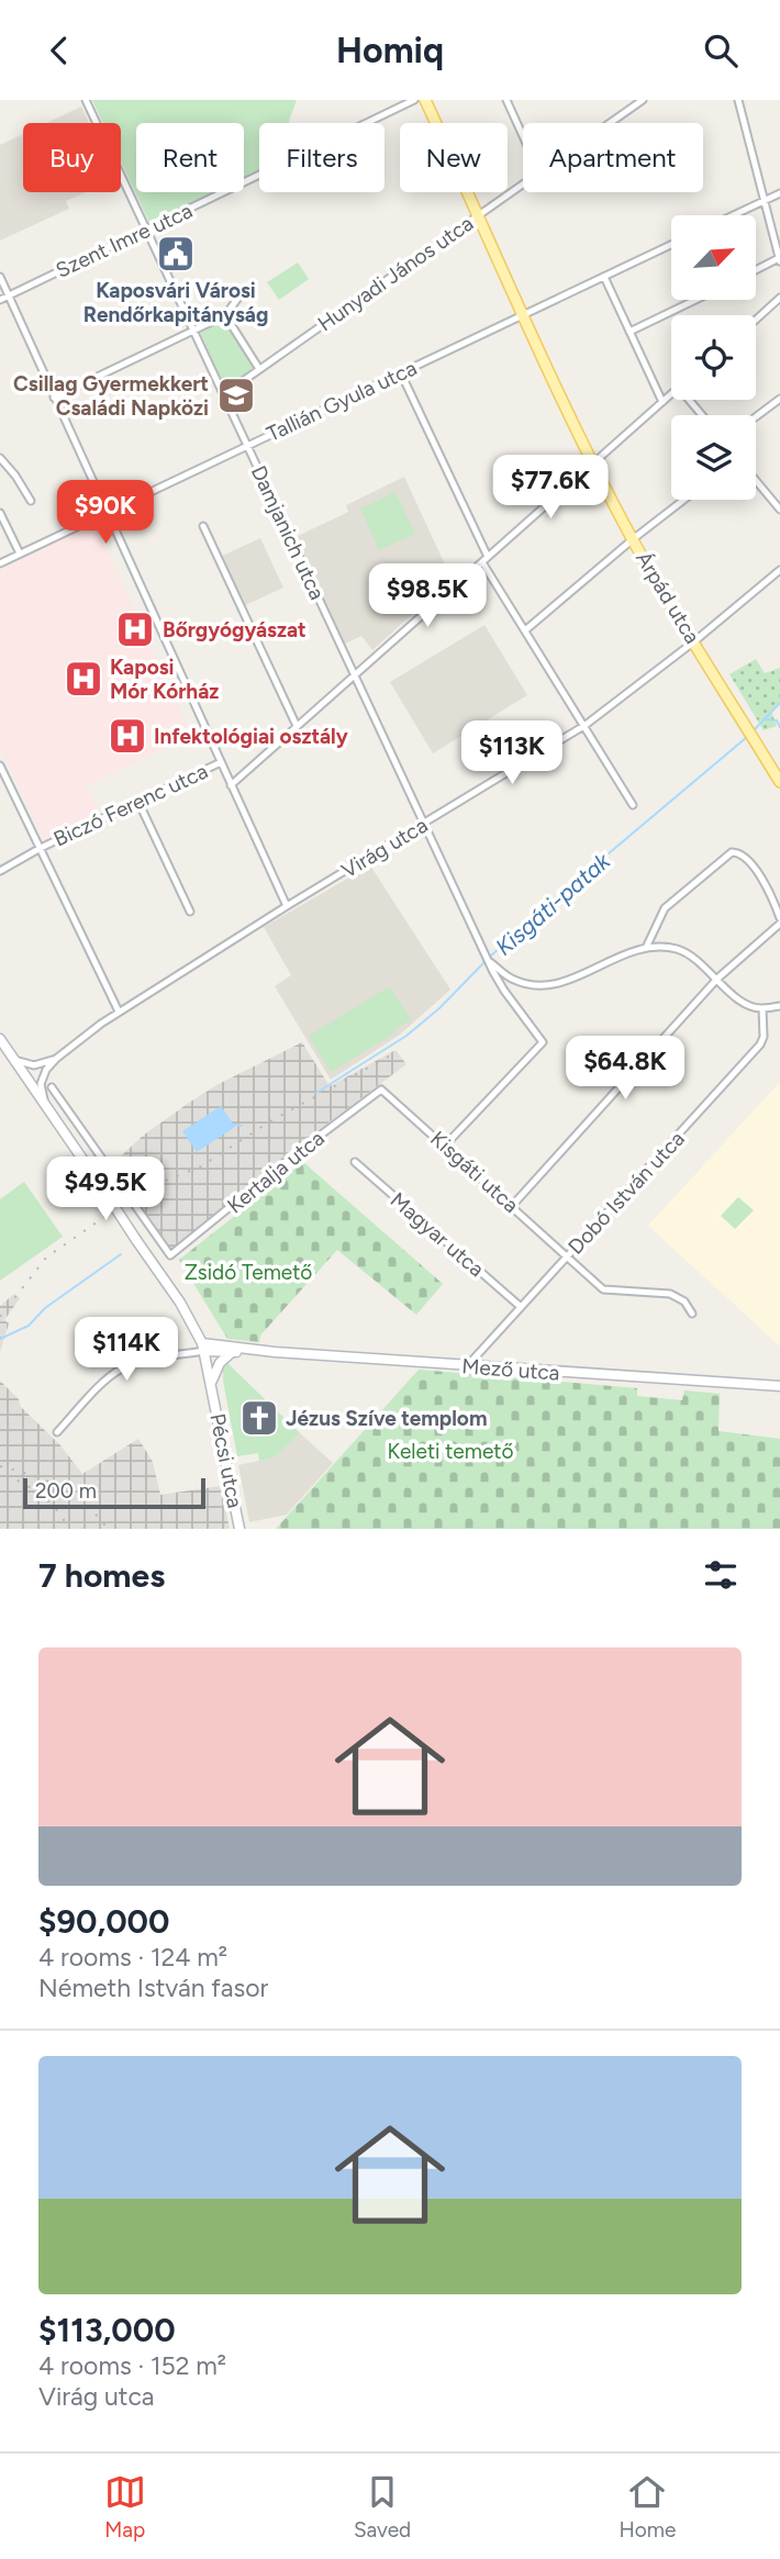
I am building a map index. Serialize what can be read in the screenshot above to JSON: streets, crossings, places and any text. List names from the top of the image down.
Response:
{
  "streets": {
    "main road": ["Árpád utca"],
    "street": [
      "Szent Imre utca",
      "Hunyadi János utca",
      "Tallián Gyula utca",
      "Damjanich utca",
      "Biczó Ferenc utca",
      "Virág utca",
      "Kertalja utca",
      "Kisgáti utca",
      "Dobó István utca",
      "Magyar utca",
      "Mező utca",
      "Pécsi utca"
    ]
  },
  "crossings": [
    ["Szent Imre utca", "Damjanich utca"],
    ["Hunyadi János utca", "Damjanich utca"],
    ["Hunyadi János utca", "Árpád utca"],
    ["Tallián Gyula utca", "Damjanich utca"],
    ["Tallián Gyula utca", "Árpád utca"],
    ["Damjanich utca", "Virág utca"],
    ["Damjanich utca", "Kisgáti utca"],
    ["Árpád utca", "Virág utca"],
    ["Kertalja utca", "Kisgáti utca"],
    ["Kisgáti utca", "Dobó István utca"],
    ["Dobó István utca", "Magyar utca"],
    ["Dobó István utca", "Mező utca"],
    ["Mező utca", "Pécsi utca"]
  ],
  "water": ["Kisgáti-patak"],
  "parks": ["Zsidó Temető", "Keleti temető"],
  "places": {
    "public building": ["Kaposvári Városi Rendőrkapitányság"],
    "school or university": ["Csillag Gyermekkert Családi Napközi"],
    "hospital": ["Bőrgyógyászat", "Kaposi Mór Kórház", "Infektológiai osztály"],
    "church": ["Jézus Szíve templom"]
  },
  "scale_bar": "200 m",
  "north": "top right",
  "page": {
    "header": "Homiq",
    "chip": [
      "Buy",
      "Rent",
      "Filters",
      "New",
      "Apartment"
    ],
    "price": [
      "$77.6K",
      "$90K",
      "$98.5K",
      "$113K",
      "$64.8K",
      "$49.5K",
      "$114K"
    ],
    "scale": "200 m",
    "heading": "7 homes",
    "list": [
      {
        "name": "$90,000",
        "note": "4 rooms · 124 m² · Németh István fasor"
      },
      {
        "name": "$113,000",
        "note": "4 rooms · 152 m² · Virág utca"
      }
    ],
    "tabs": ["Map", "Saved", "Home"]
  }
}
